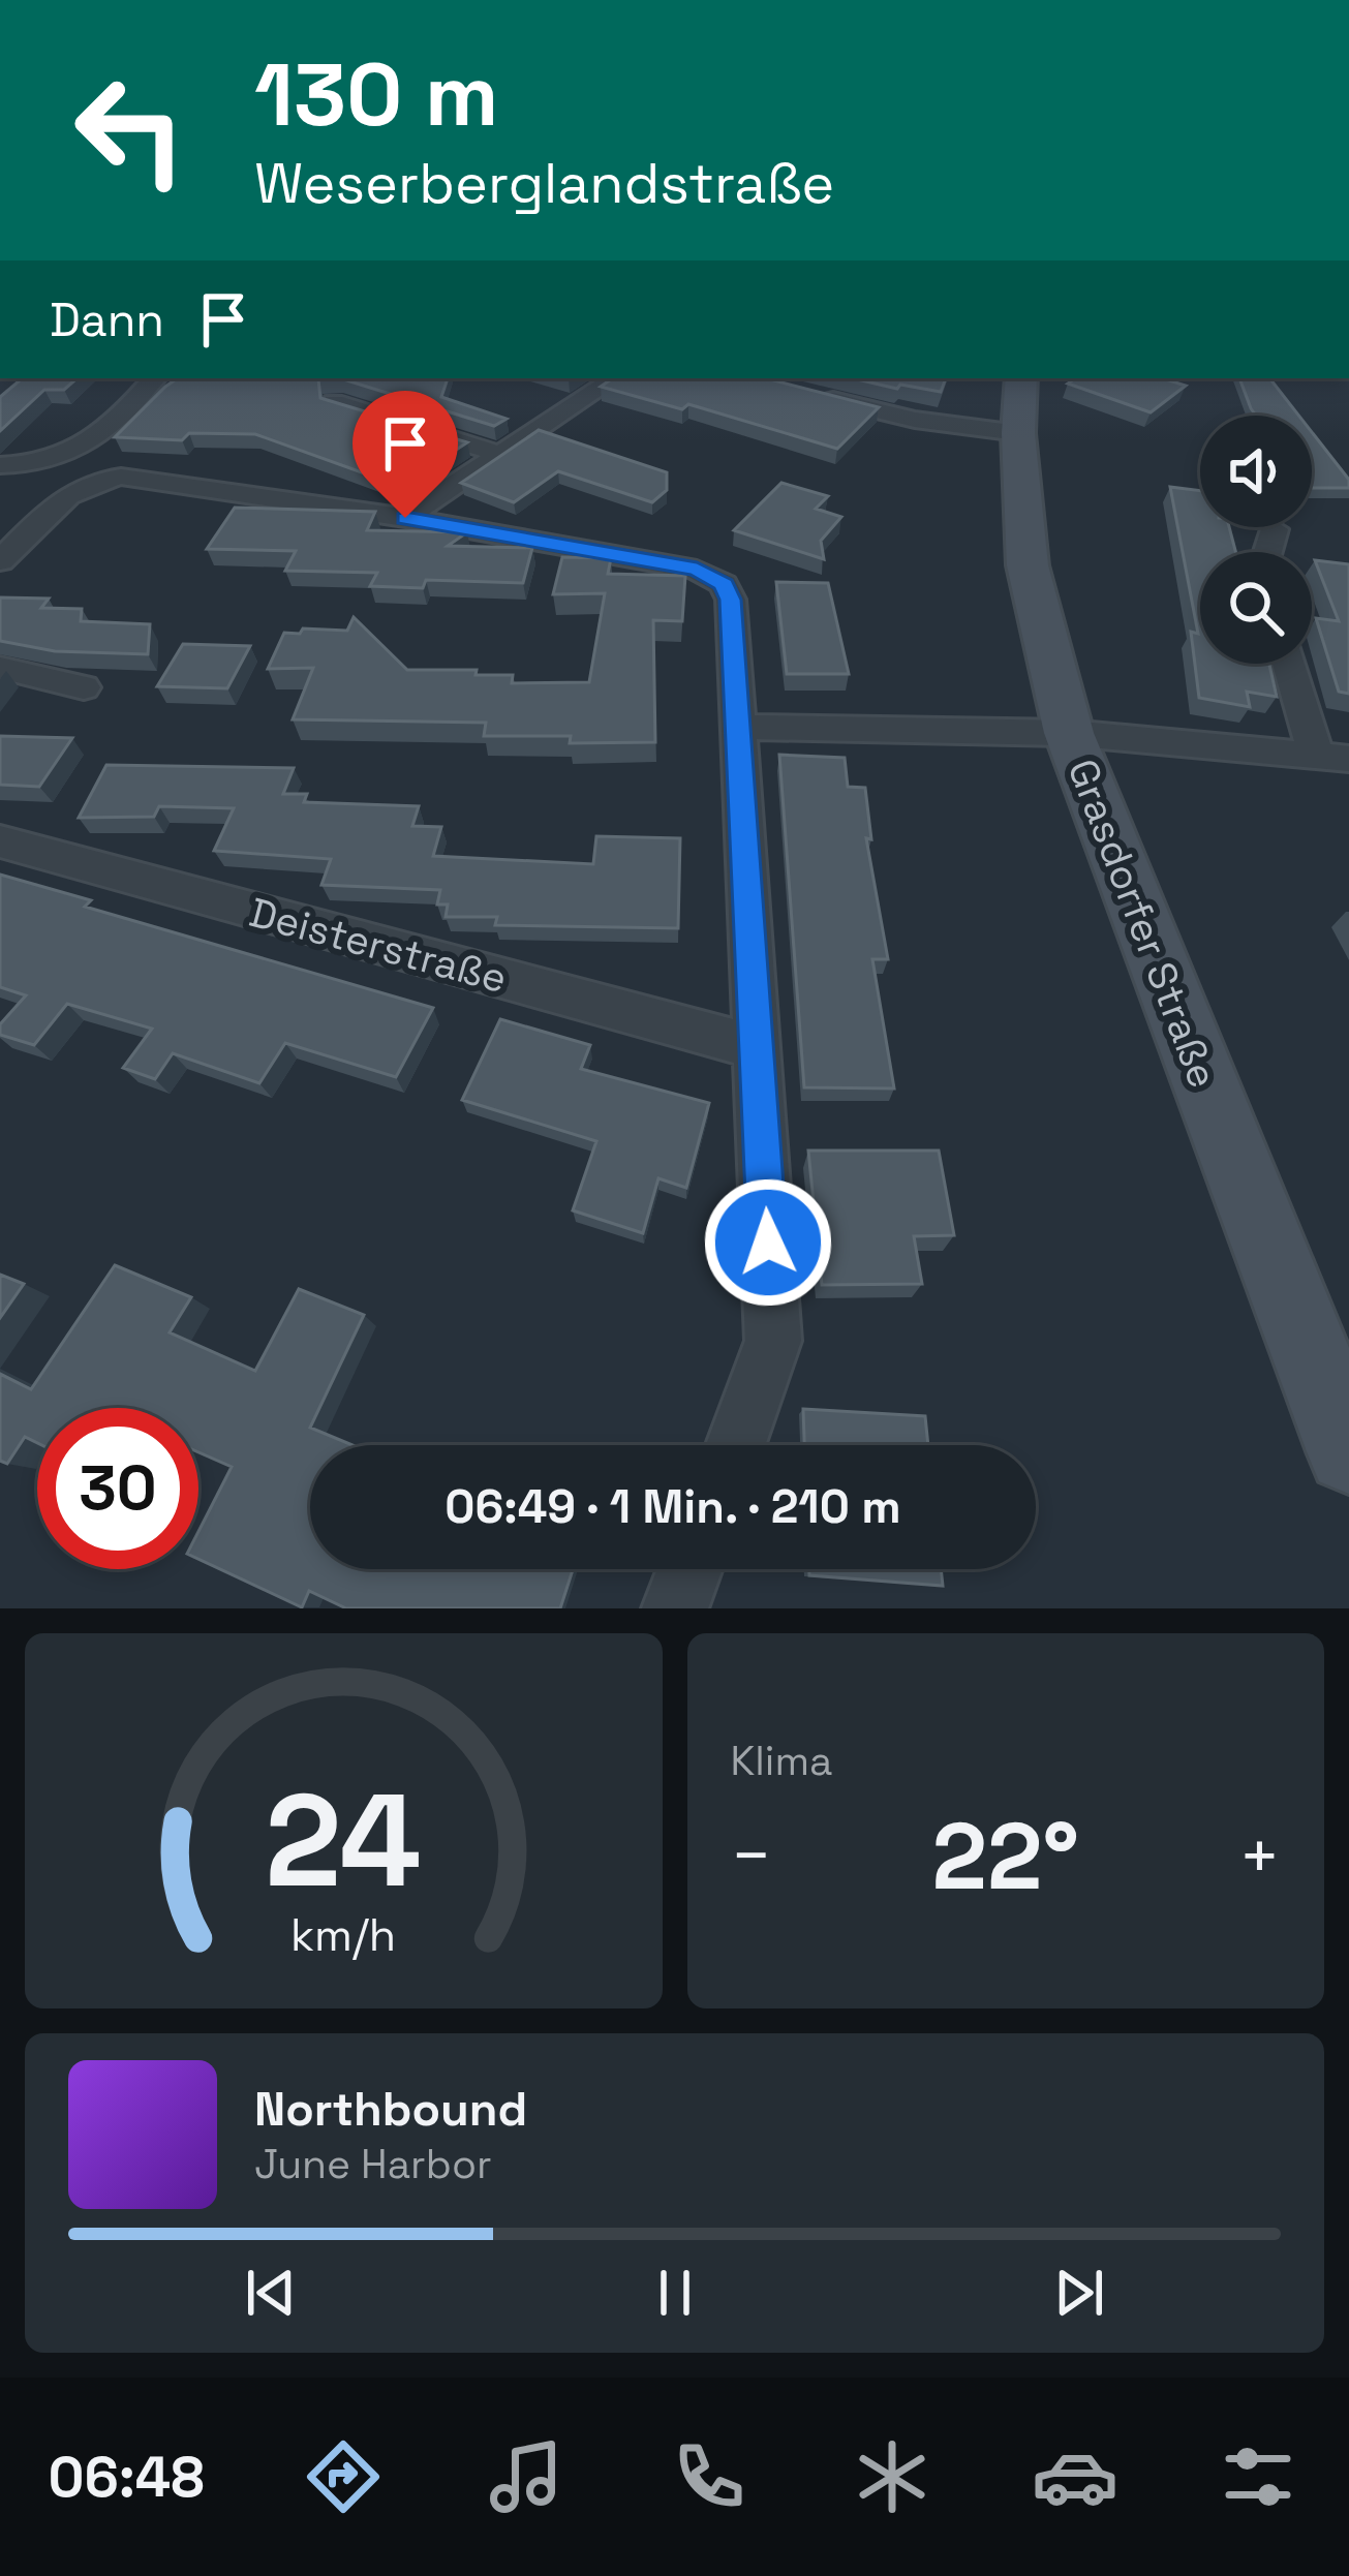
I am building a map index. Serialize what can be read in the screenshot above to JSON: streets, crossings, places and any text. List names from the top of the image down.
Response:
{
  "streets": {
    "street": ["Grasdorfer Straße", "Deisterstraße"]
  },
  "page": {
    "turn": ["130 m", "Weserberglandstraße"],
    "then": "Dann",
    "limit": "30",
    "trip": "06:49 · 1 Min. · 210 m",
    "tile": "Klima",
    "heat": ["−", "22°", "+"],
    "song": ["Northbound", "June Harbor"],
    "tabs": "06:48",
    "gauge": ["24", "km/h"]
  }
}
